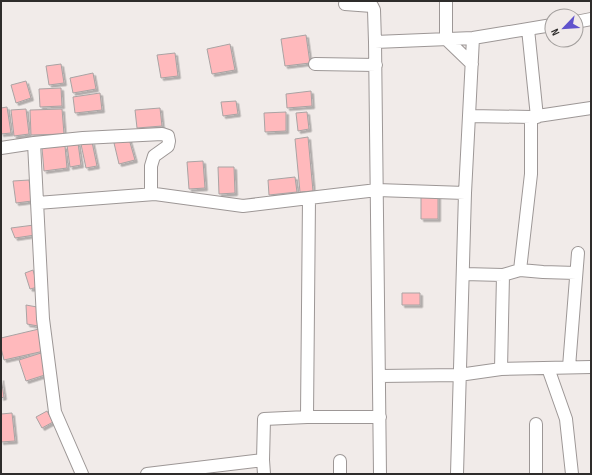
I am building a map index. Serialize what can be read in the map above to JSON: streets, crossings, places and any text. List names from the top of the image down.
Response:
{
  "north": "bottom left"
}
